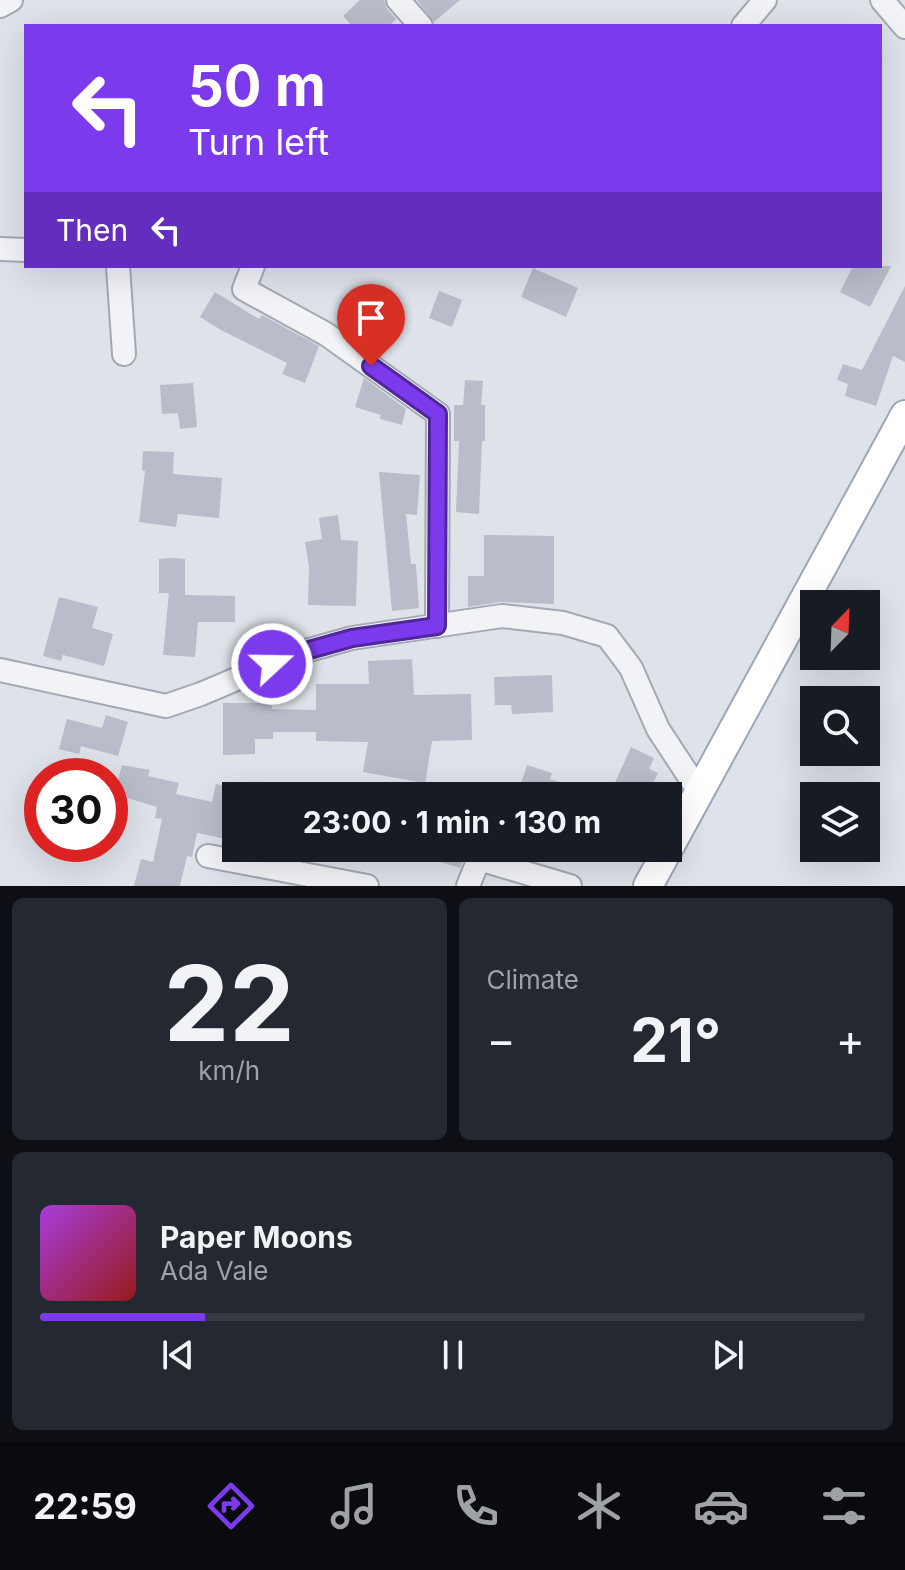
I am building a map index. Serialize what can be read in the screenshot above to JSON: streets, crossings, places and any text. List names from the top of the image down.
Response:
{
  "north": "top right",
  "page": {
    "turn": ["50 m", "Turn left"],
    "then": "Then",
    "limit": "30",
    "trip": "23:00 · 1 min · 130 m",
    "tile": [
      ["22", "km/h"],
      "Climate"
    ],
    "heat": ["−", "21°", "+"],
    "song": ["Paper Moons", "Ada Vale"],
    "tabs": "22:59"
  }
}
